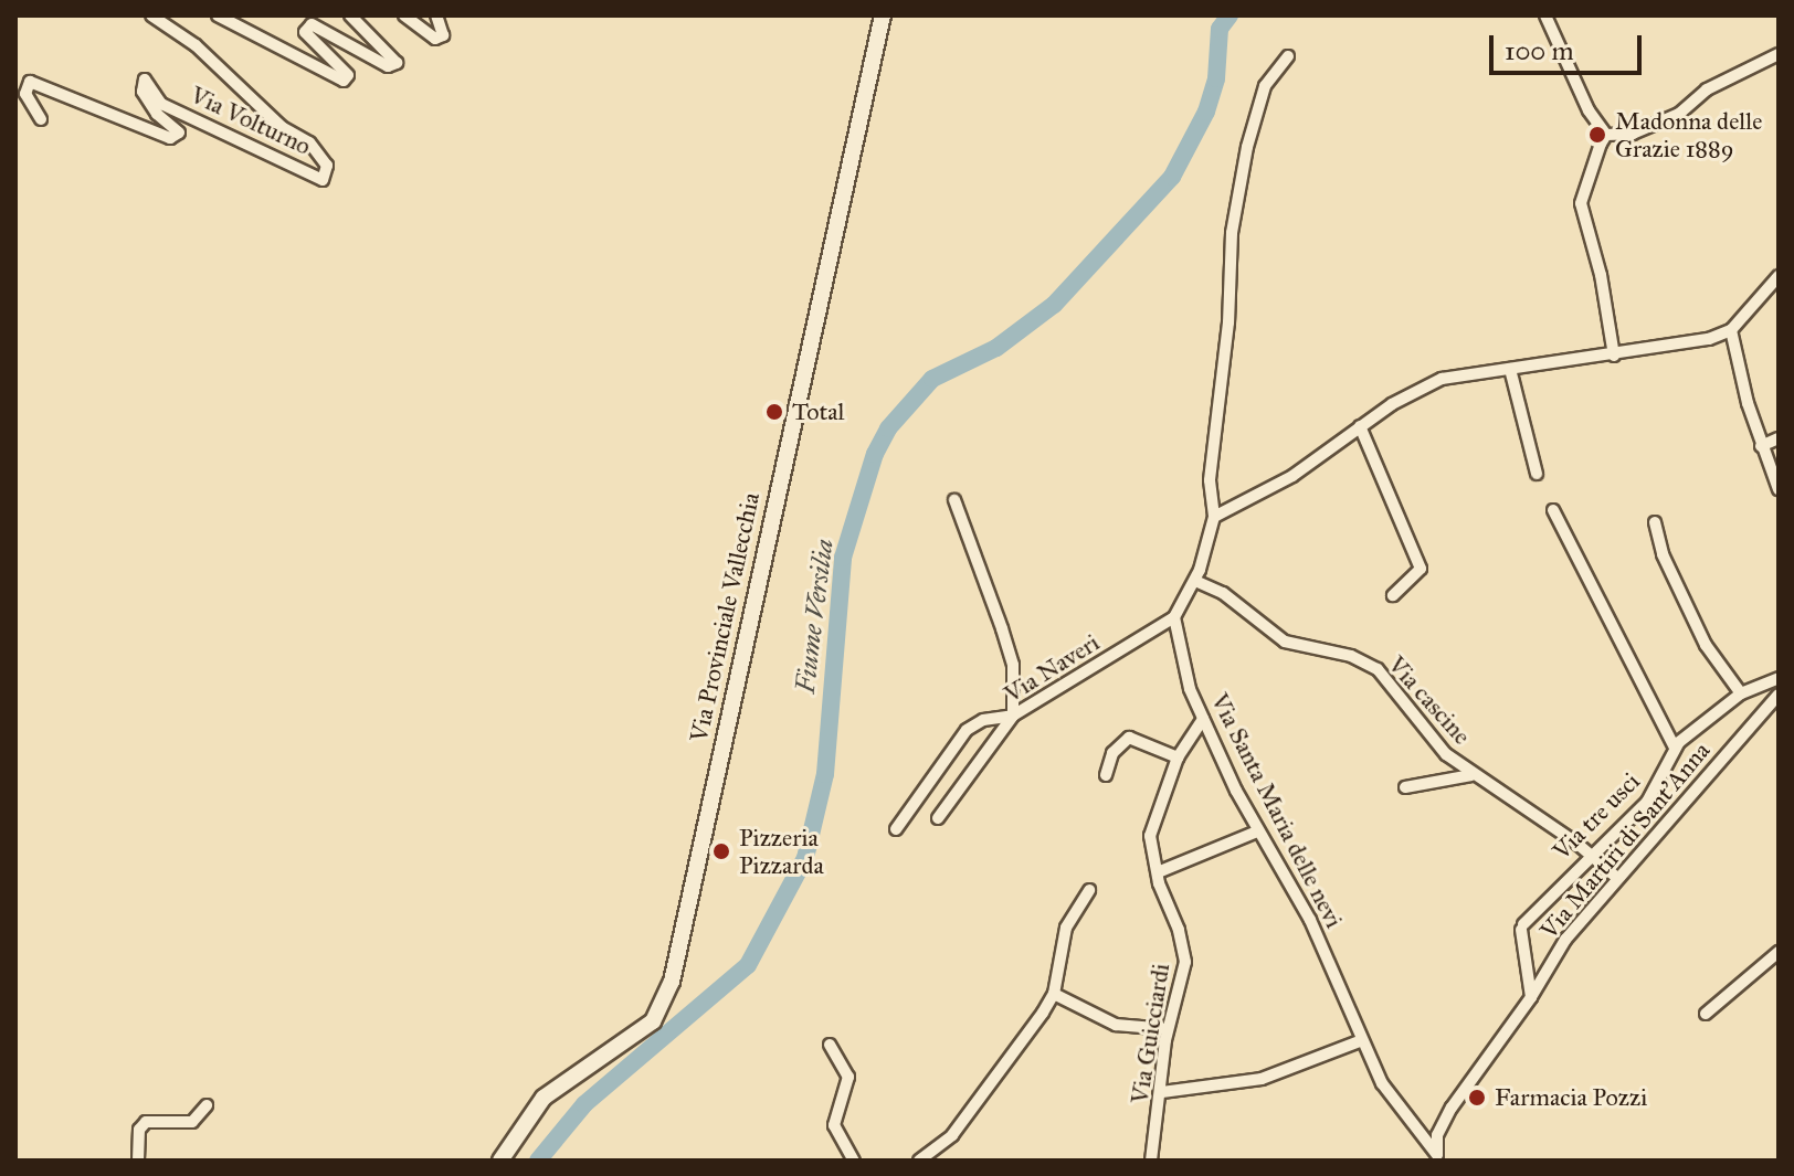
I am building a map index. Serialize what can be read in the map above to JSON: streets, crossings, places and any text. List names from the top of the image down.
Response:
{
  "streets": {
    "main road": ["Via Provinciale Vallecchia"],
    "street": [
      "Via Volturno",
      "Via Naveri",
      "Via cascine",
      "Via Santa Maria delle nevi",
      "Via tre usci",
      "Via Martiri di Sant'Anna",
      "Via Guicciardi"
    ]
  },
  "crossings": [
    ["Via Naveri", "Via Santa Maria delle nevi"],
    ["Via cascine", "Via tre usci"],
    ["Via cascine", "Via Martiri di Sant'Anna"],
    ["Via Santa Maria delle nevi", "Via Martiri di Sant'Anna"],
    ["Via Santa Maria delle nevi", "Via Guicciardi"],
    ["Via tre usci", "Via Martiri di Sant'Anna"]
  ],
  "water": ["Fiume Versilia"],
  "places": [
    "Madonna delle Grazie 1889",
    "Total",
    "Pizzeria Pizzarda",
    "Farmacia Pozzi"
  ],
  "scale_bar": "100 m"
}
